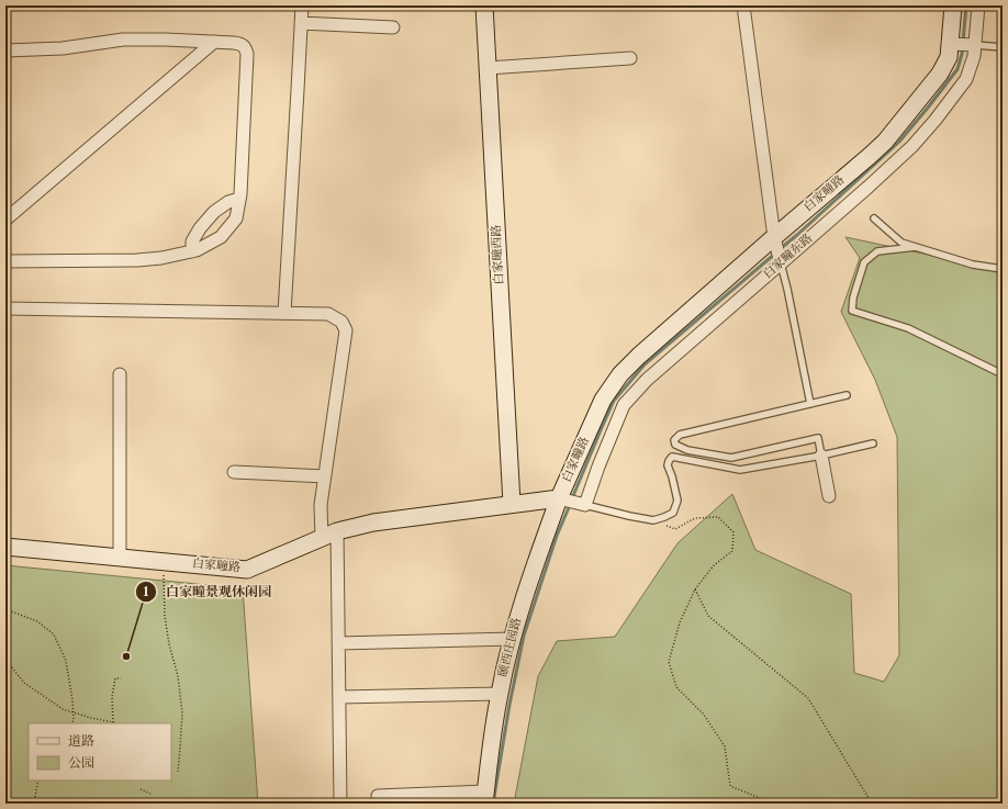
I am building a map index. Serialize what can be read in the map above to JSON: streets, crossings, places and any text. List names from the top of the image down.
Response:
{
  "streets": {
    "street": [
      "白家疃路",
      "白家疃西路",
      "白家疃东路",
      "颐西庄园路"
    ]
  },
  "crossings": [
    ["白家疃路", "白家疃西路"],
    ["白家疃路", "白家疃东路"],
    ["白家疃路", "颐西庄园路"],
    ["白家疃东路", "颐西庄园路"]
  ],
  "places": ["白家疃景观休闲园"],
  "legend": ["道路", "公园"]
}
